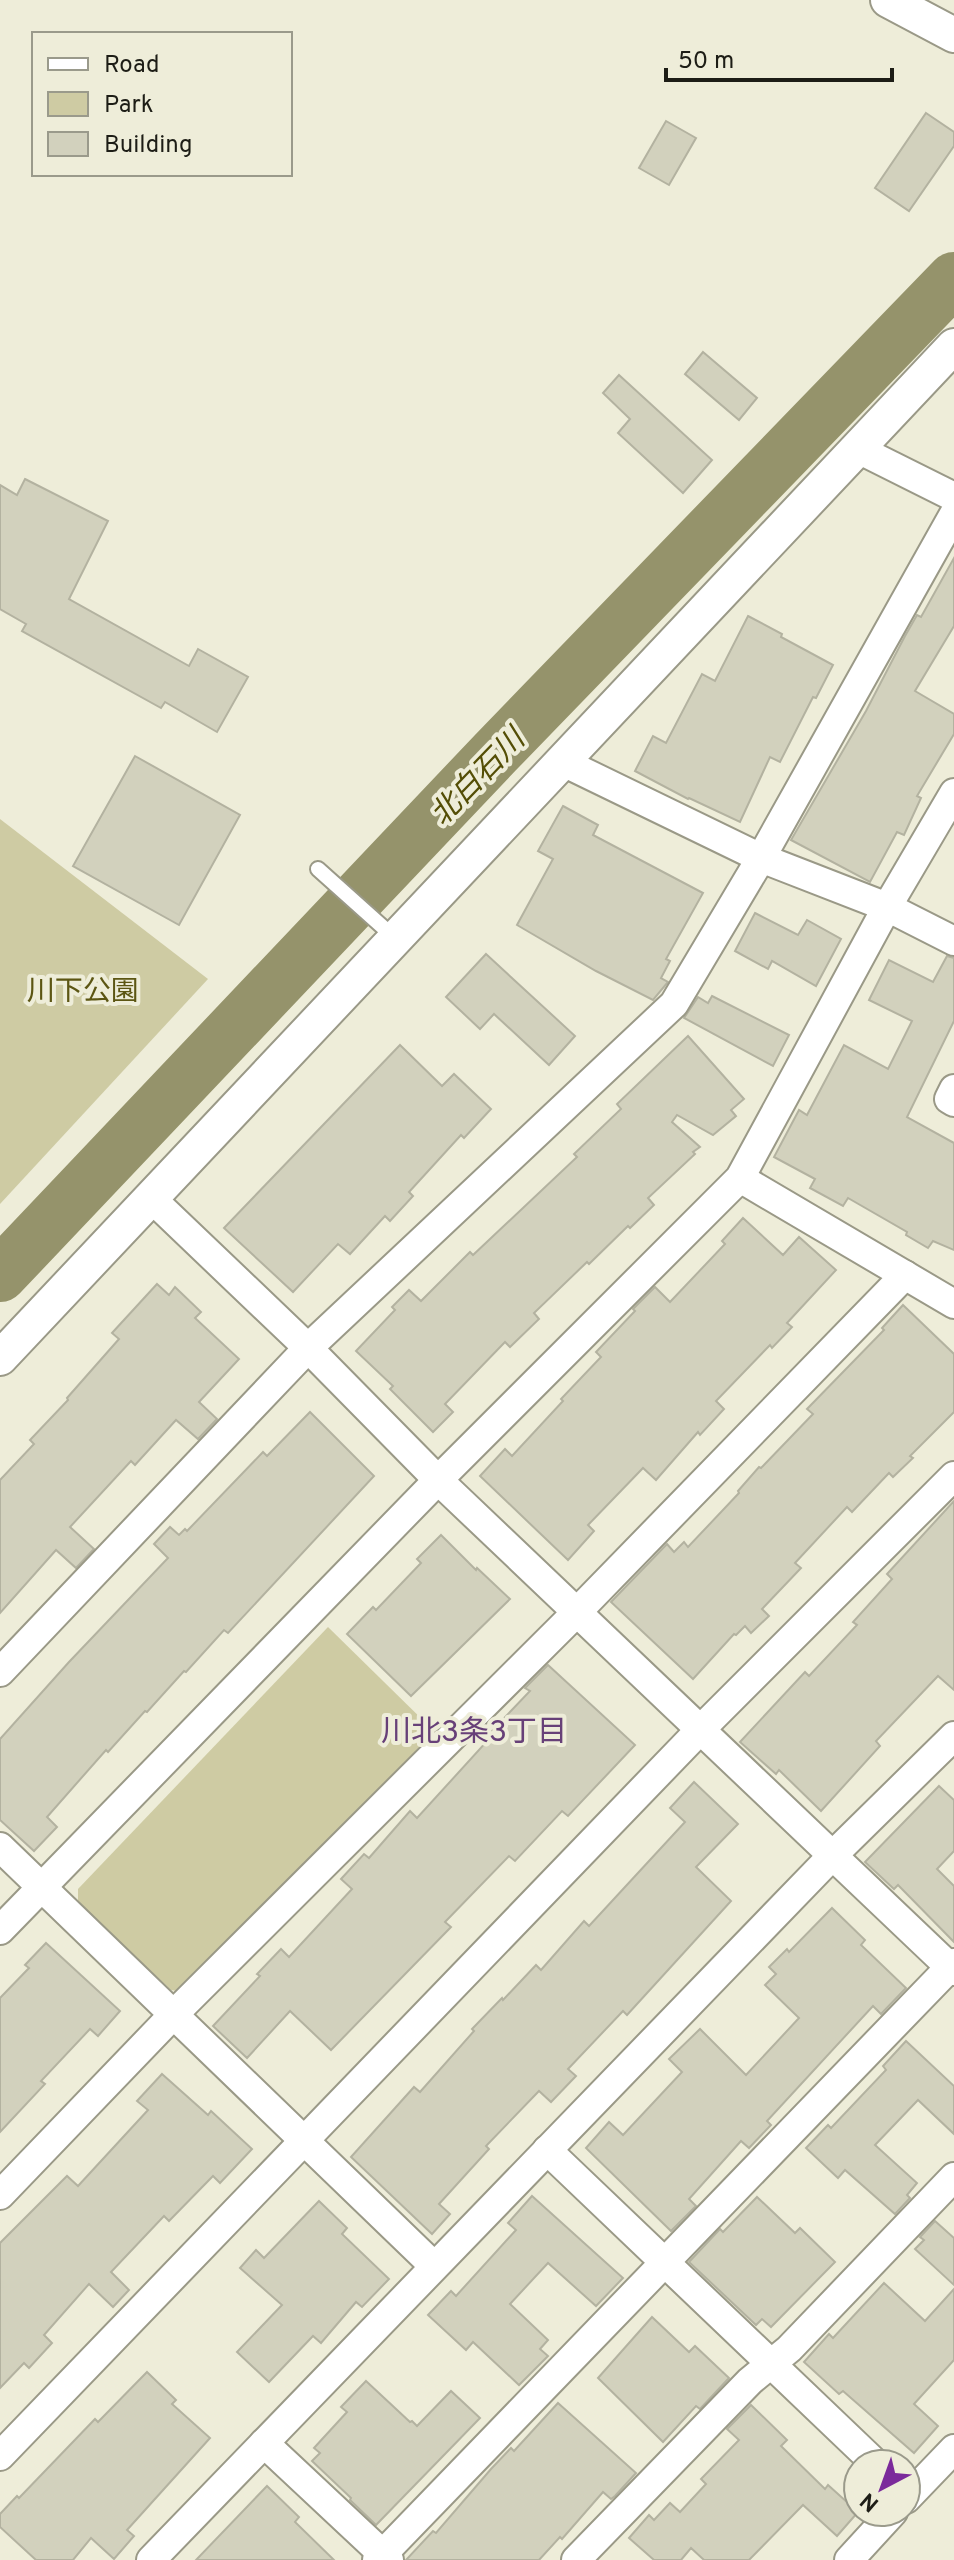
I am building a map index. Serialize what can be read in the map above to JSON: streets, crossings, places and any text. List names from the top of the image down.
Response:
{
  "districts": ["川北3条3丁目"],
  "water": ["北白石川"],
  "parks": ["川下公園"],
  "legend": ["Road", "Park", "Building"],
  "scale_bar": "50 m",
  "north": "bottom left"
}
